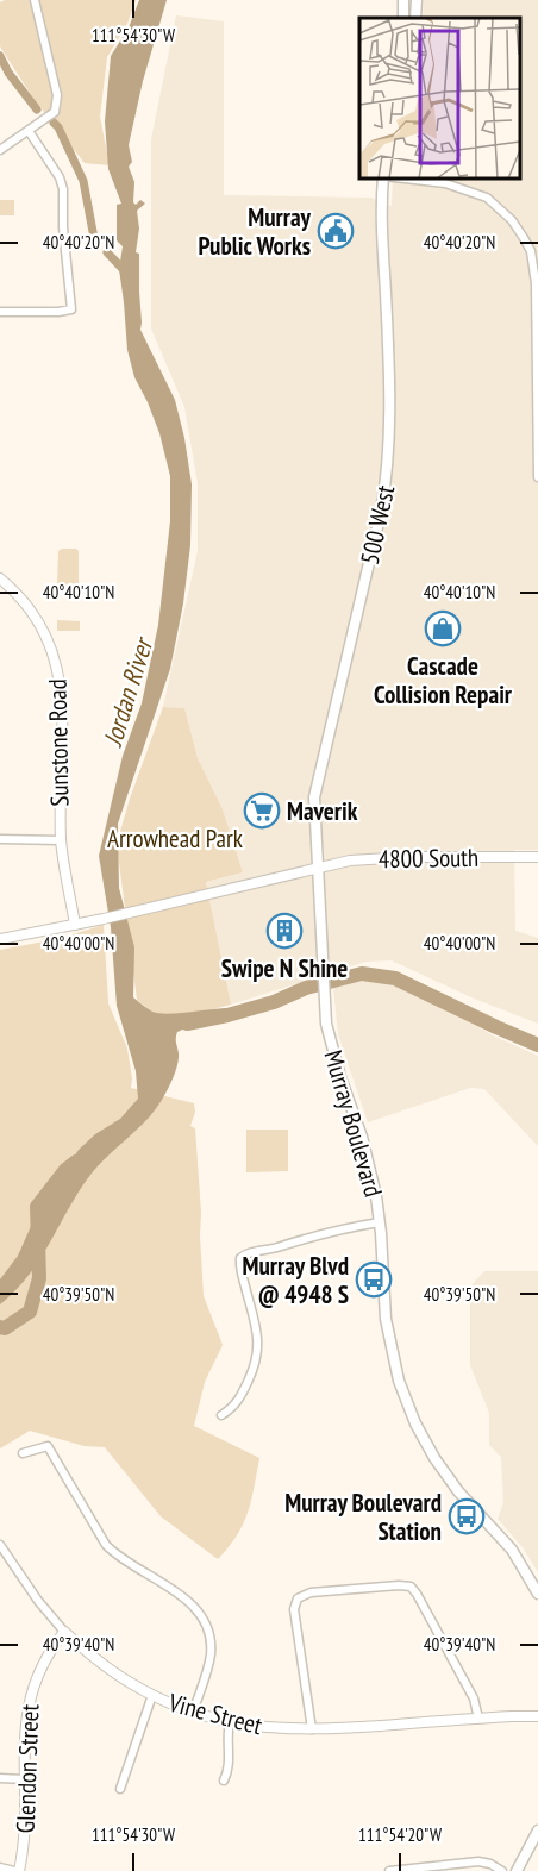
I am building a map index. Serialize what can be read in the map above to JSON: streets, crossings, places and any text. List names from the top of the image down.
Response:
{
  "streets": {
    "main road": ["500 West", "Murray Boulevard"],
    "street": [
      "Sunstone Road",
      "4800 South",
      "Vine Street",
      "Glendon Street"
    ]
  },
  "crossings": [
    ["500 West", "4800 South"],
    ["500 West", "Murray Boulevard"],
    ["Sunstone Road", "4800 South"],
    ["4800 South", "Murray Boulevard"],
    ["Vine Street", "Glendon Street"]
  ],
  "water": ["Jordan River"],
  "parks": ["Arrowhead Park"],
  "places": {
    "public building": ["Murray Public Works"],
    "shop": ["Cascade Collision Repair"],
    "supermarket": ["Maverik"],
    "building": ["Swipe N Shine"],
    "bus stop": ["Murray Blvd @ 4948 S", "Murray Boulevard Station"]
  },
  "coordinates": [
    "111°54'30\"W",
    "40°40'20\"N",
    "40°40'10\"N",
    "40°40'00\"N",
    "40°39'50\"N",
    "40°39'40\"N",
    "111°54'20\"W"
  ]
}
